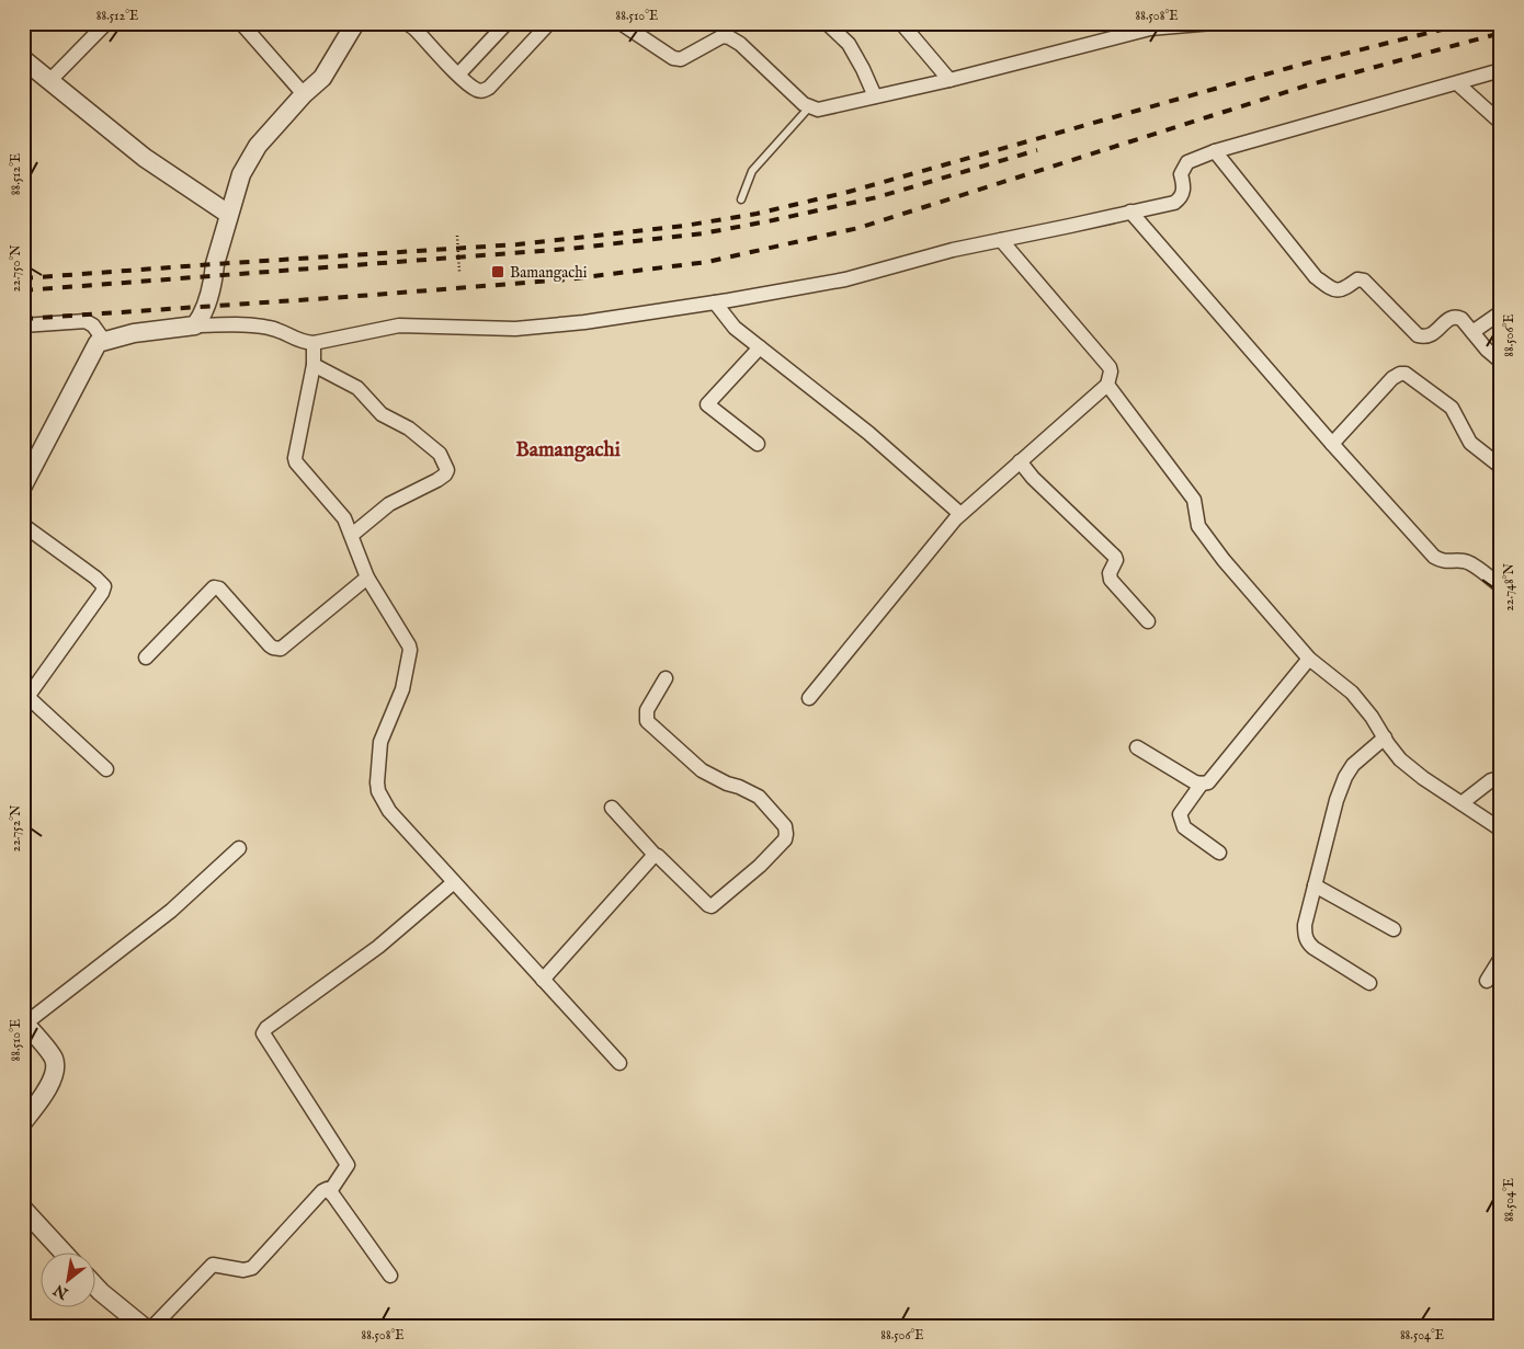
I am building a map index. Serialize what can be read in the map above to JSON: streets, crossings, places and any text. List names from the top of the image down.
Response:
{
  "districts": ["Bamangachi"],
  "places": {
    "transit": ["Bamangachi"]
  },
  "north": "bottom left",
  "coordinates": [
    "88.512°E",
    "88.510°E",
    "88.508°E",
    "22.750°N",
    "88.506°E",
    "22.748°N",
    "22.752°N",
    "88.504°E"
  ]
}
